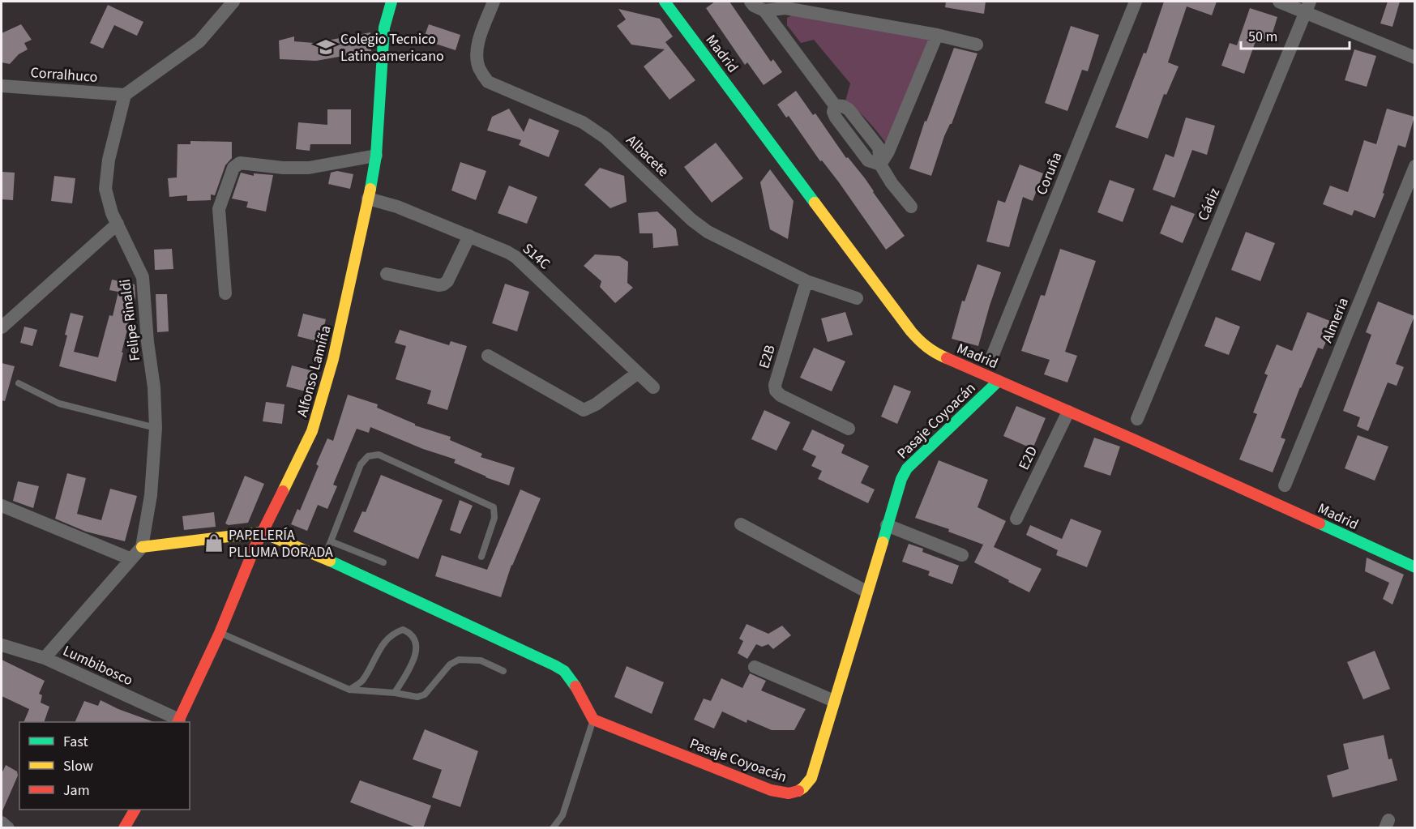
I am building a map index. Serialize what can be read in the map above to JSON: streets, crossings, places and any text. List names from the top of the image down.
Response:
{
  "streets": {
    "street": [
      "Madrid",
      "Corralhuco",
      "Albacete",
      "Coruña",
      "Cádiz",
      "S14C",
      "Felipe Rinaldi",
      "Almeria",
      "E2B",
      "Alfonso Lamiña",
      "Pasaje Coyoacán",
      "E2D",
      "Lumbibosco"
    ]
  },
  "crossings": [
    ["Madrid", "Pasaje Coyoacán"],
    ["Madrid", "E2D"],
    ["Corralhuco", "Felipe Rinaldi"],
    ["Albacete", "E2B"],
    ["S14C", "Alfonso Lamiña"],
    ["Alfonso Lamiña", "Lumbibosco"]
  ],
  "places": {
    "school or university": ["Colegio Tecnico Latinoamericano"],
    "shop": ["PAPELERÍA PLLUMA DORADA"]
  },
  "legend": ["Fast", "Slow", "Jam"],
  "scale_bar": "50 m"
}
